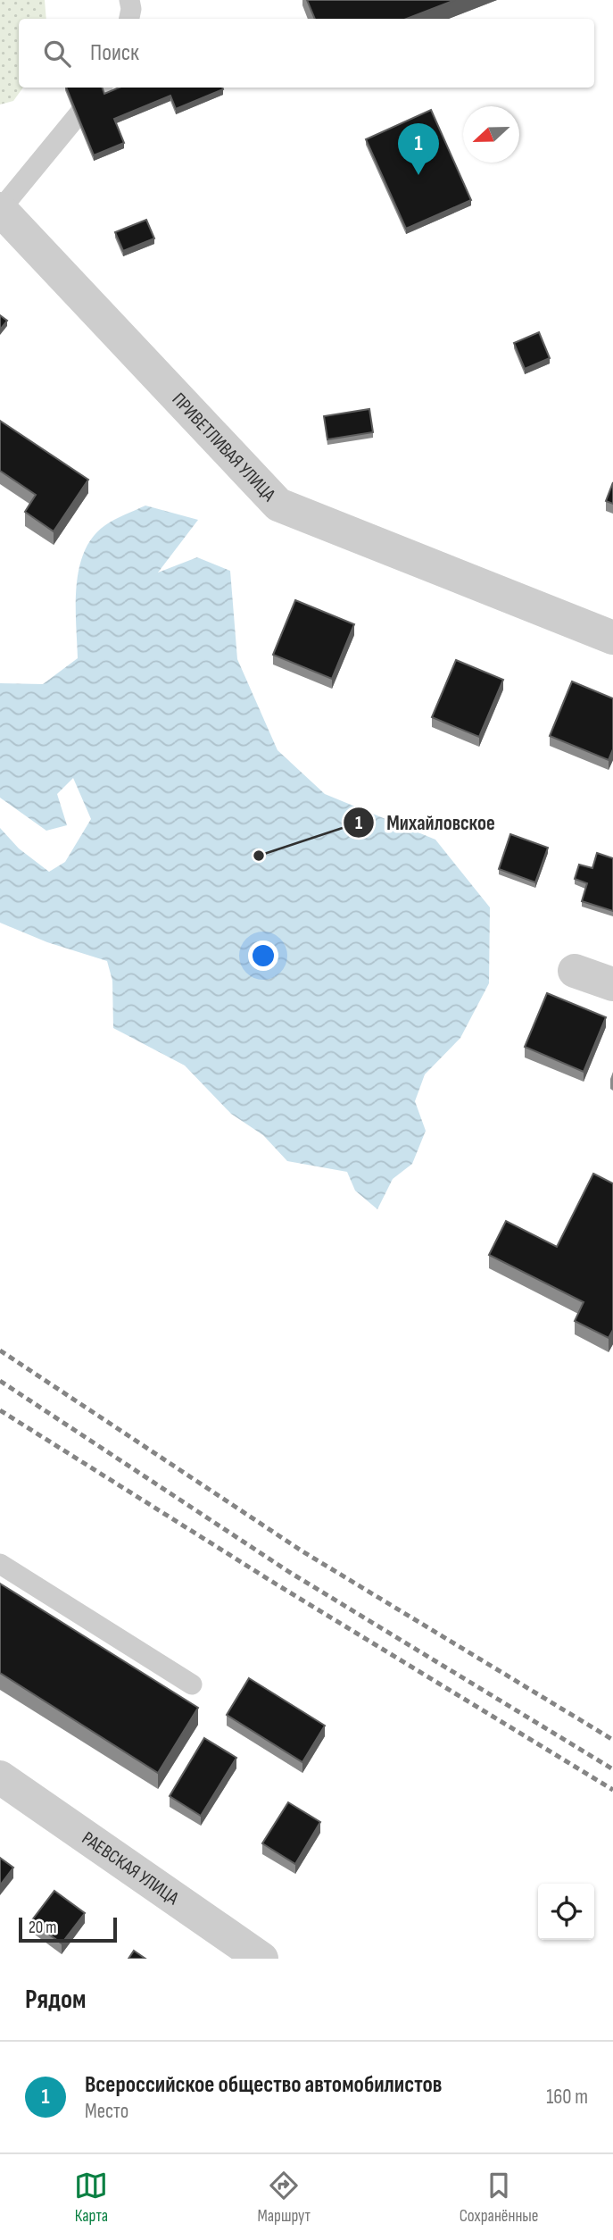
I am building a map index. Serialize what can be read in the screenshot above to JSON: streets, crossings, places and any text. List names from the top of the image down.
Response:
{
  "streets": {
    "street": ["ПРИВЕТЛИВАЯ УЛИЦА", "РАЕВСКАЯ УЛИЦА"]
  },
  "places": ["Михайловское"],
  "scale_bar": "20 m",
  "north": "left",
  "page": {
    "search": "Поиск",
    "pins": "1",
    "scale": "20 m",
    "heading": "Рядом",
    "list": [
      {
        "mark": "1",
        "name": "Всероссийское общество автомобилистов",
        "note": "Место",
        "value": "160 m"
      }
    ],
    "nav": ["Карта", "Маршрут", "Сохранённые"]
  }
}
